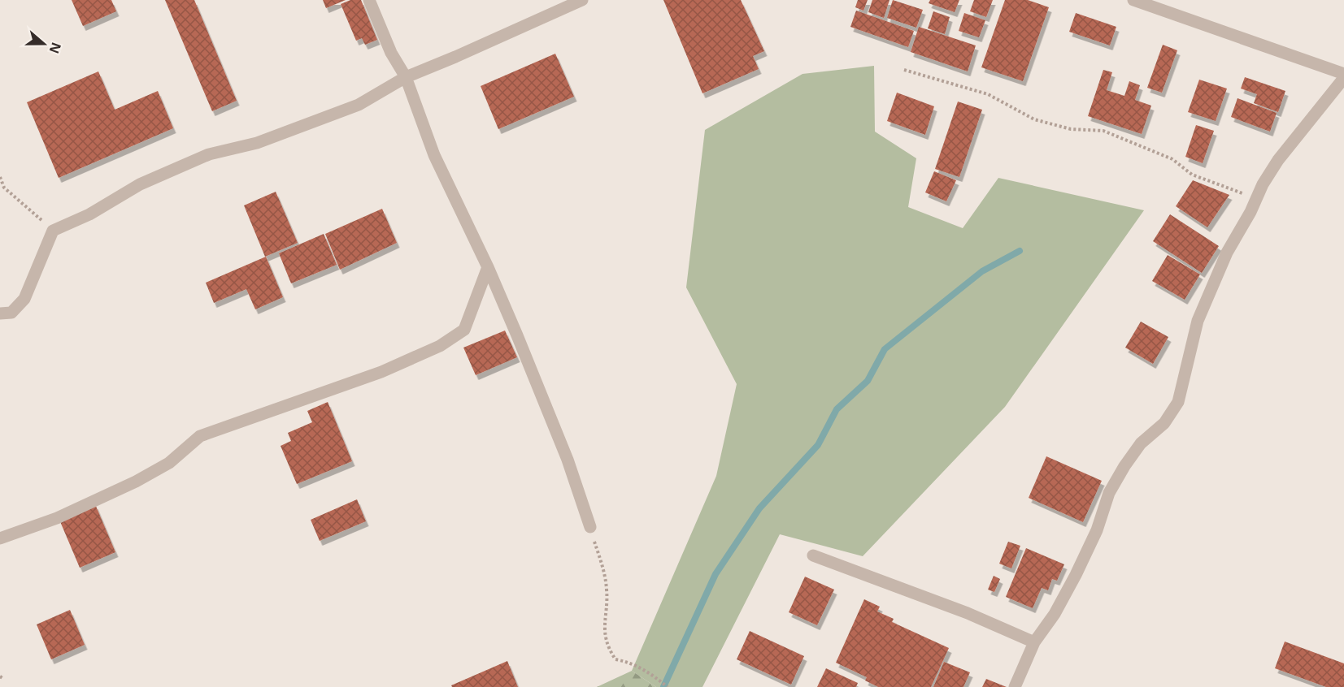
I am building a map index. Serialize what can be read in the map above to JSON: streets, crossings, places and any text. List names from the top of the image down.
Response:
{
  "north": "right"
}
